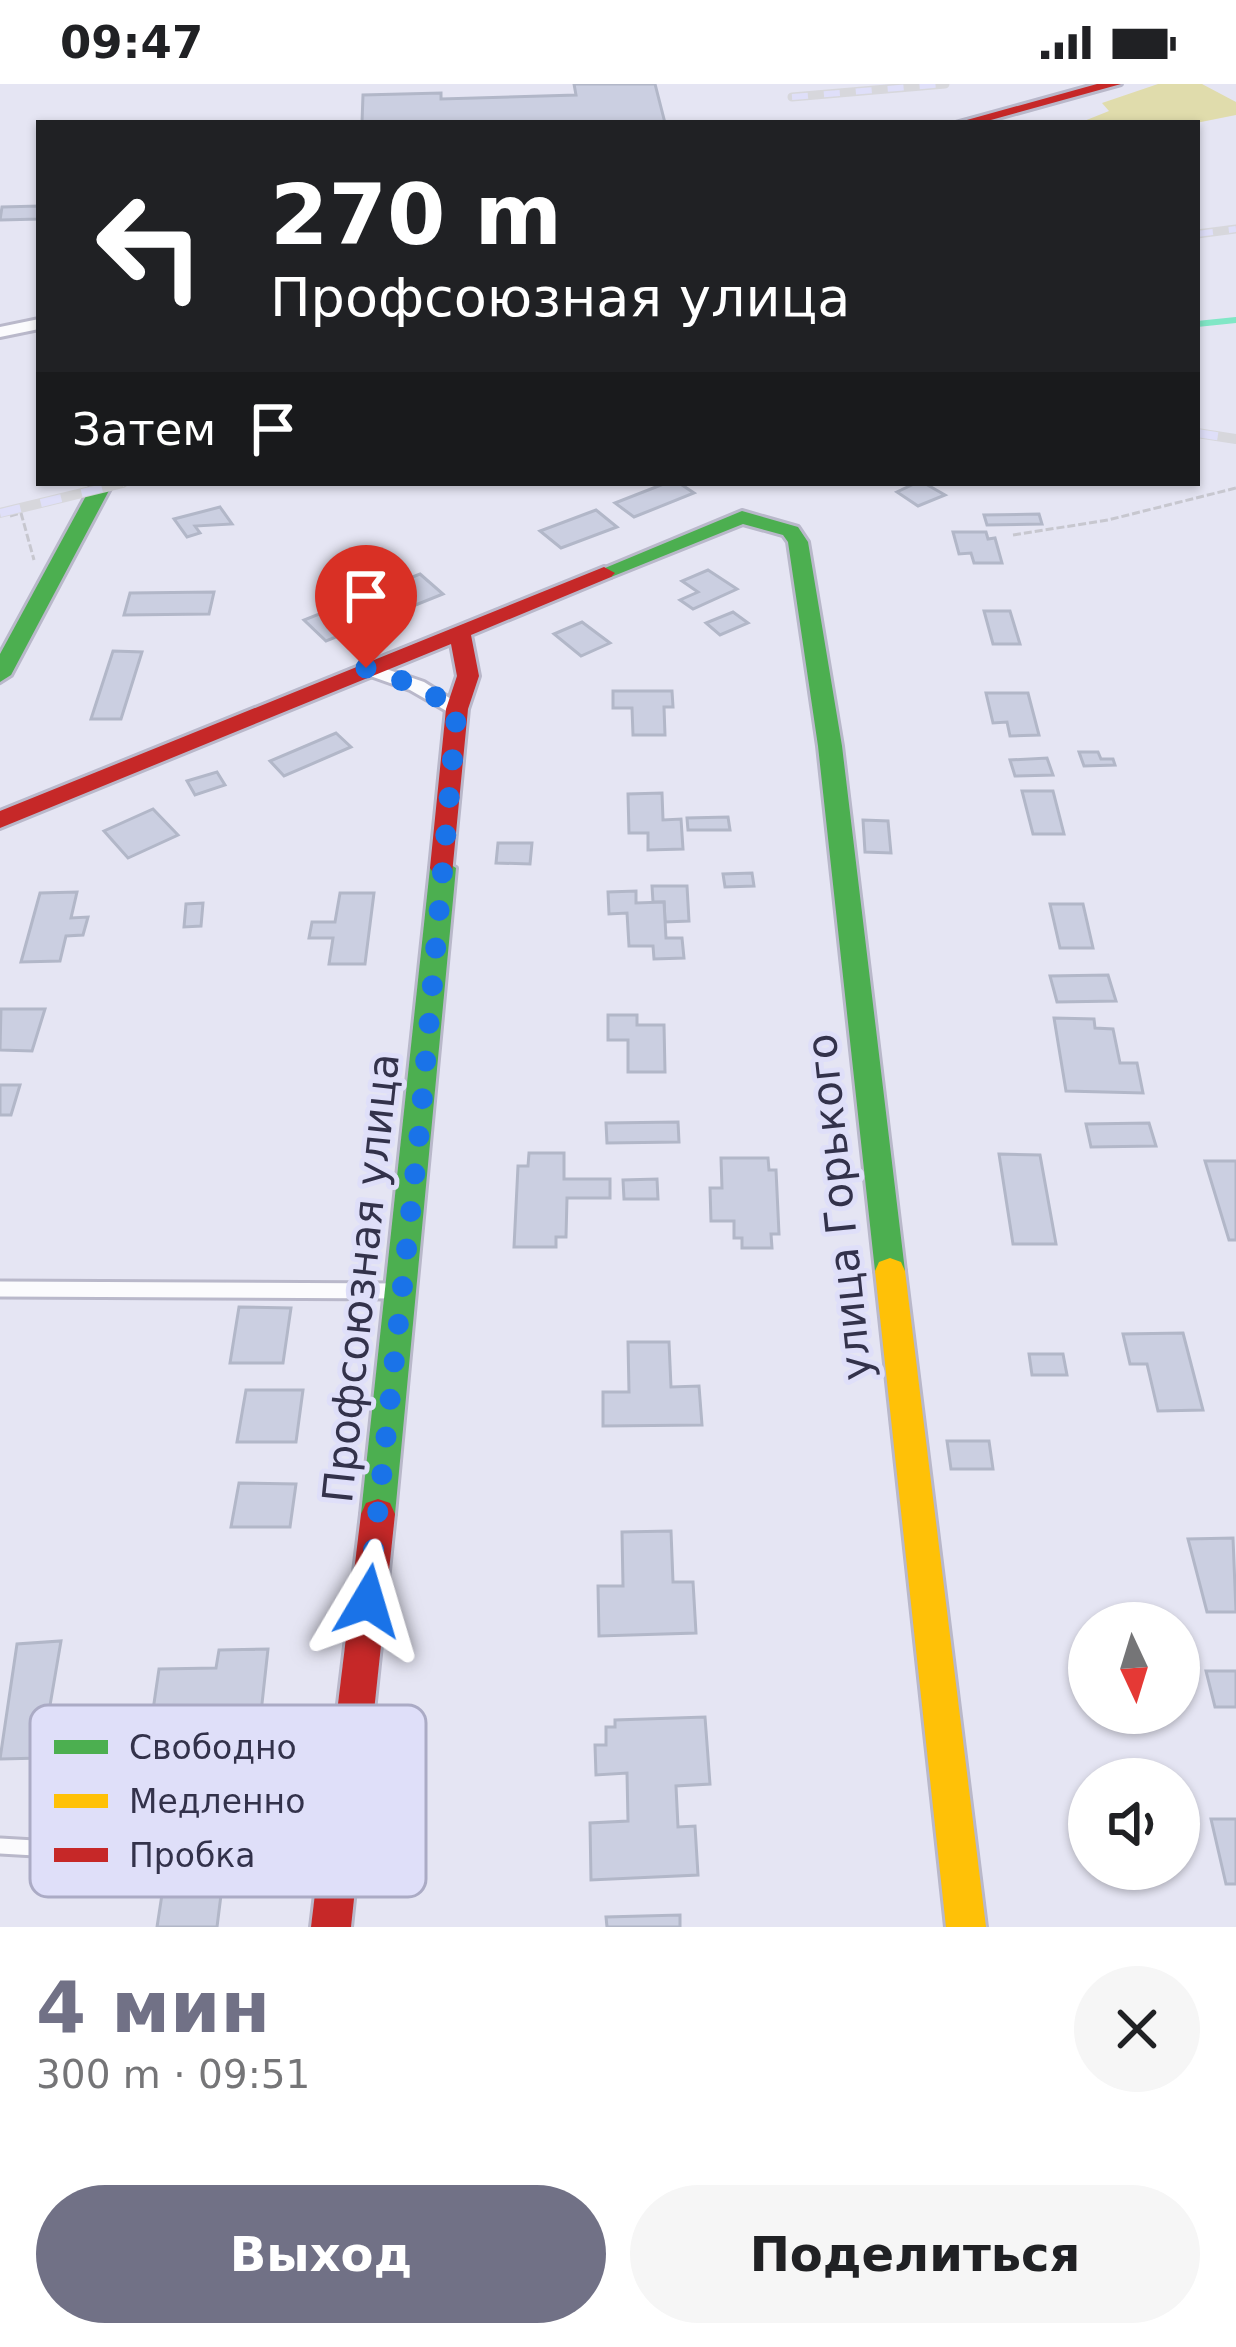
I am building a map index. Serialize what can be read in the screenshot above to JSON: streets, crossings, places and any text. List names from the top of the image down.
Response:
{
  "streets": {
    "street": ["улица Горького", "Профсоюзная улица"]
  },
  "crossings": [
    ["улица Горького", "Профсоюзная улица"]
  ],
  "legend": ["Свободно", "Медленно", "Пробка"],
  "north": "bottom",
  "page": {
    "status": "09:47",
    "turn": ["270 m", "Профсоюзная улица"],
    "then": "Затем",
    "heading": ["4 мин", "300 m · 09:51"],
    "buttons": ["Выход", "Поделиться"]
  }
}
